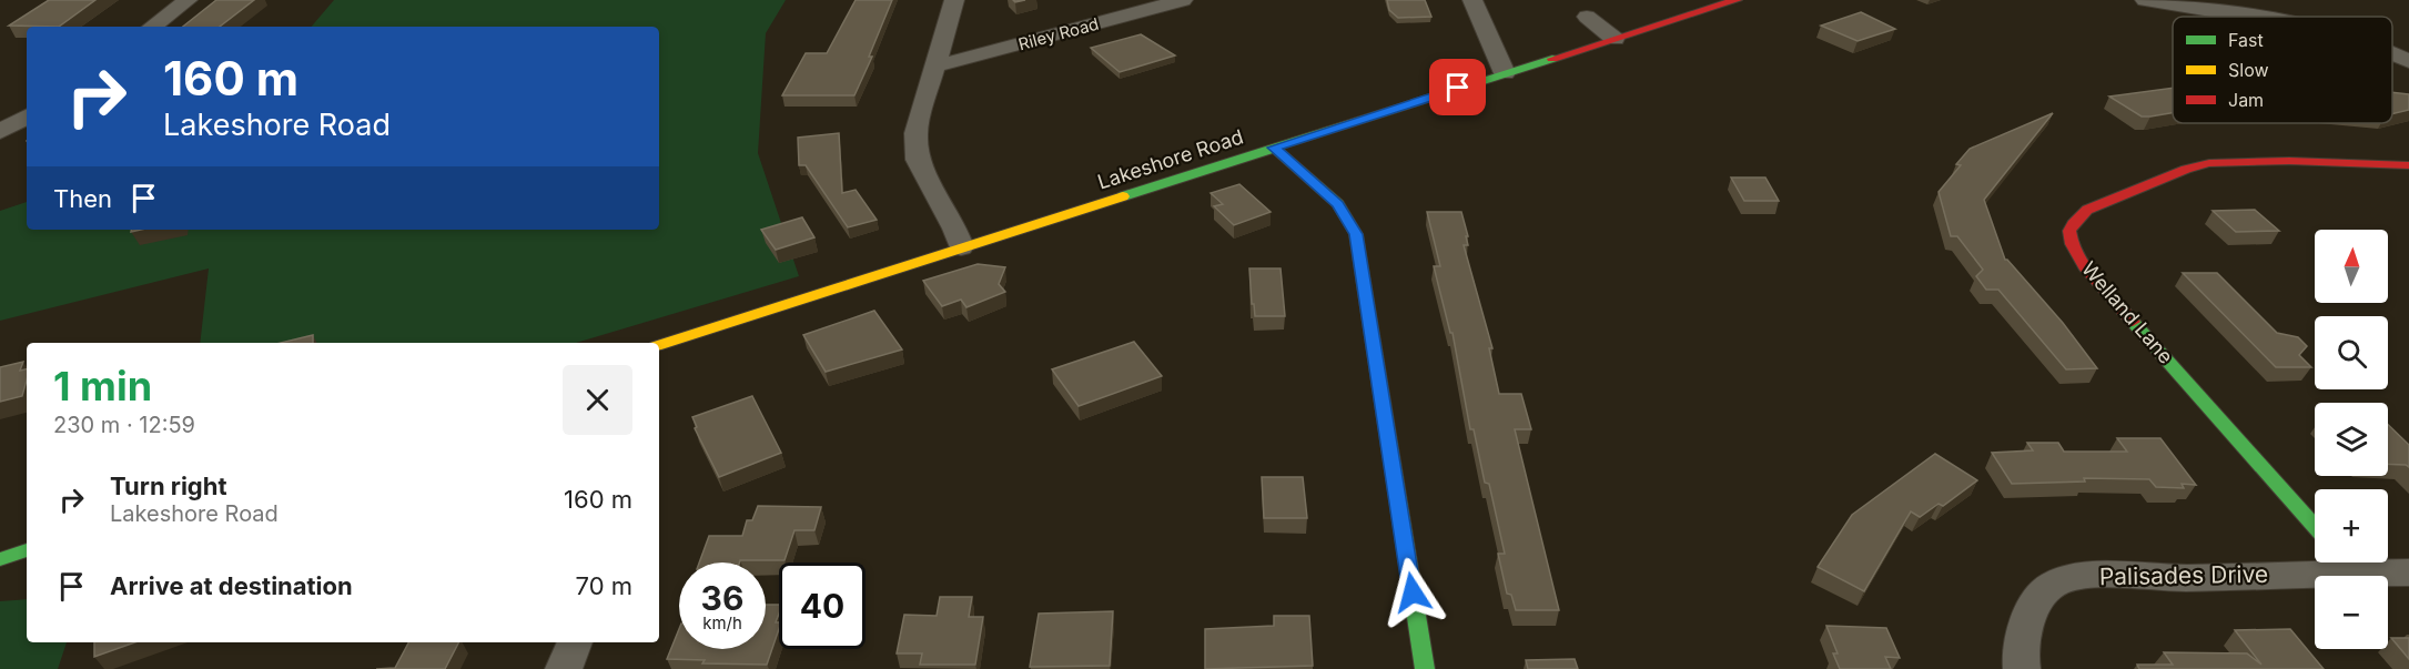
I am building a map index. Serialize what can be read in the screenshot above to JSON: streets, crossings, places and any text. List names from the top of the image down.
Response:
{
  "streets": {
    "street": [
      "Riley Road",
      "Lakeshore Road",
      "Welland Lane",
      "Palisades Drive"
    ]
  },
  "legend": ["Fast", "Slow", "Jam"],
  "north": "top",
  "page": {
    "turn": ["160 m", "Lakeshore Road"],
    "then": "Then",
    "map_buttons": ["+", "−"],
    "heading": ["1 min", "230 m · 12:59"],
    "list": [
      {
        "name": "Turn right",
        "note": "Lakeshore Road",
        "value": "160 m"
      },
      {
        "name": "Arrive at destination",
        "value": "70 m"
      }
    ],
    "speed": "36 km/h",
    "limit": "40"
  }
}
